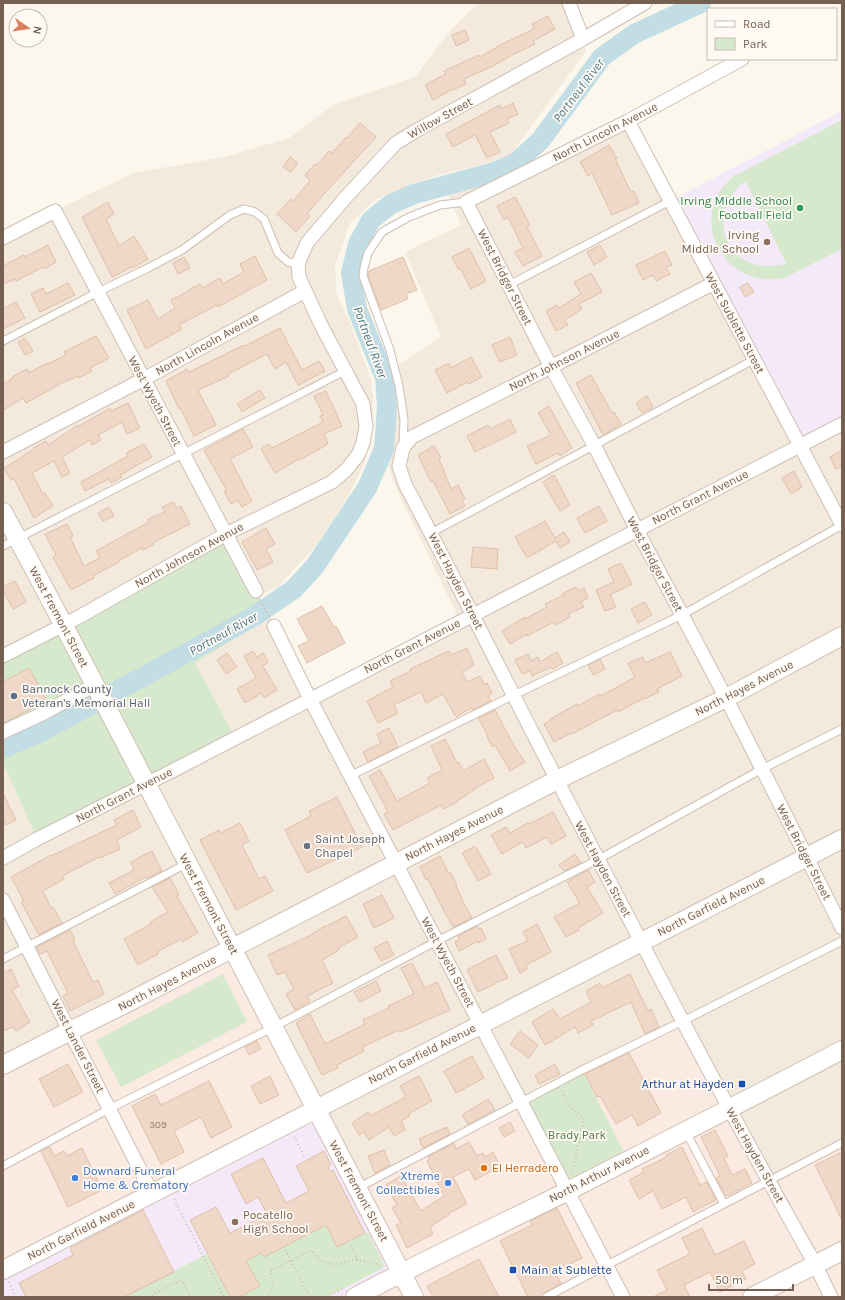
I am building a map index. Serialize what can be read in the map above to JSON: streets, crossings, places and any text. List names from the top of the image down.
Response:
{
  "streets": {
    "street": [
      "Willow Street",
      "North Lincoln Avenue",
      "West Bridger Street",
      "West Sublette Street",
      "North Johnson Avenue",
      "West Wyeth Street",
      "North Grant Avenue",
      "West Hayden Street",
      "West Fremont Street",
      "North Hayes Avenue",
      "North Garfield Avenue",
      "West Lander Street",
      "North Arthur Avenue"
    ]
  },
  "crossings": [
    ["North Lincoln Avenue", "West Bridger Street"],
    ["North Lincoln Avenue", "West Sublette Street"],
    ["North Lincoln Avenue", "West Wyeth Street"],
    ["West Bridger Street", "North Johnson Avenue"],
    ["West Bridger Street", "North Grant Avenue"],
    ["West Bridger Street", "North Hayes Avenue"],
    ["West Bridger Street", "North Garfield Avenue"],
    ["West Sublette Street", "North Johnson Avenue"],
    ["West Sublette Street", "North Grant Avenue"],
    ["North Johnson Avenue", "West Wyeth Street"],
    ["North Johnson Avenue", "West Hayden Street"],
    ["North Johnson Avenue", "West Fremont Street"],
    ["West Wyeth Street", "North Grant Avenue"],
    ["West Wyeth Street", "North Hayes Avenue"],
    ["West Wyeth Street", "North Garfield Avenue"],
    ["West Wyeth Street", "North Arthur Avenue"],
    ["North Grant Avenue", "West Hayden Street"],
    ["North Grant Avenue", "West Fremont Street"],
    ["West Hayden Street", "North Hayes Avenue"],
    ["West Hayden Street", "North Garfield Avenue"],
    ["West Hayden Street", "North Arthur Avenue"],
    ["West Fremont Street", "North Hayes Avenue"],
    ["West Fremont Street", "North Garfield Avenue"],
    ["West Fremont Street", "North Arthur Avenue"],
    ["North Hayes Avenue", "West Lander Street"],
    ["North Garfield Avenue", "West Lander Street"]
  ],
  "water": ["Portneuf River"],
  "parks": ["Brady Park"],
  "places": {
    "other": [
      "Irving Middle School Football Field",
      "Irving Middle School",
      "Bannock County Veteran's Memorial Hall",
      "Saint Joseph Chapel",
      "El Herradero",
      "Downard Funeral Home & Crematory",
      "Xtreme Collectibles",
      "Pocatello High School"
    ],
    "transit": ["Arthur at Hayden", "Main at Sublette"]
  },
  "house_numbers": ["309"],
  "legend": ["Road", "Park"],
  "scale_bar": "50 m",
  "north": "right"
}
